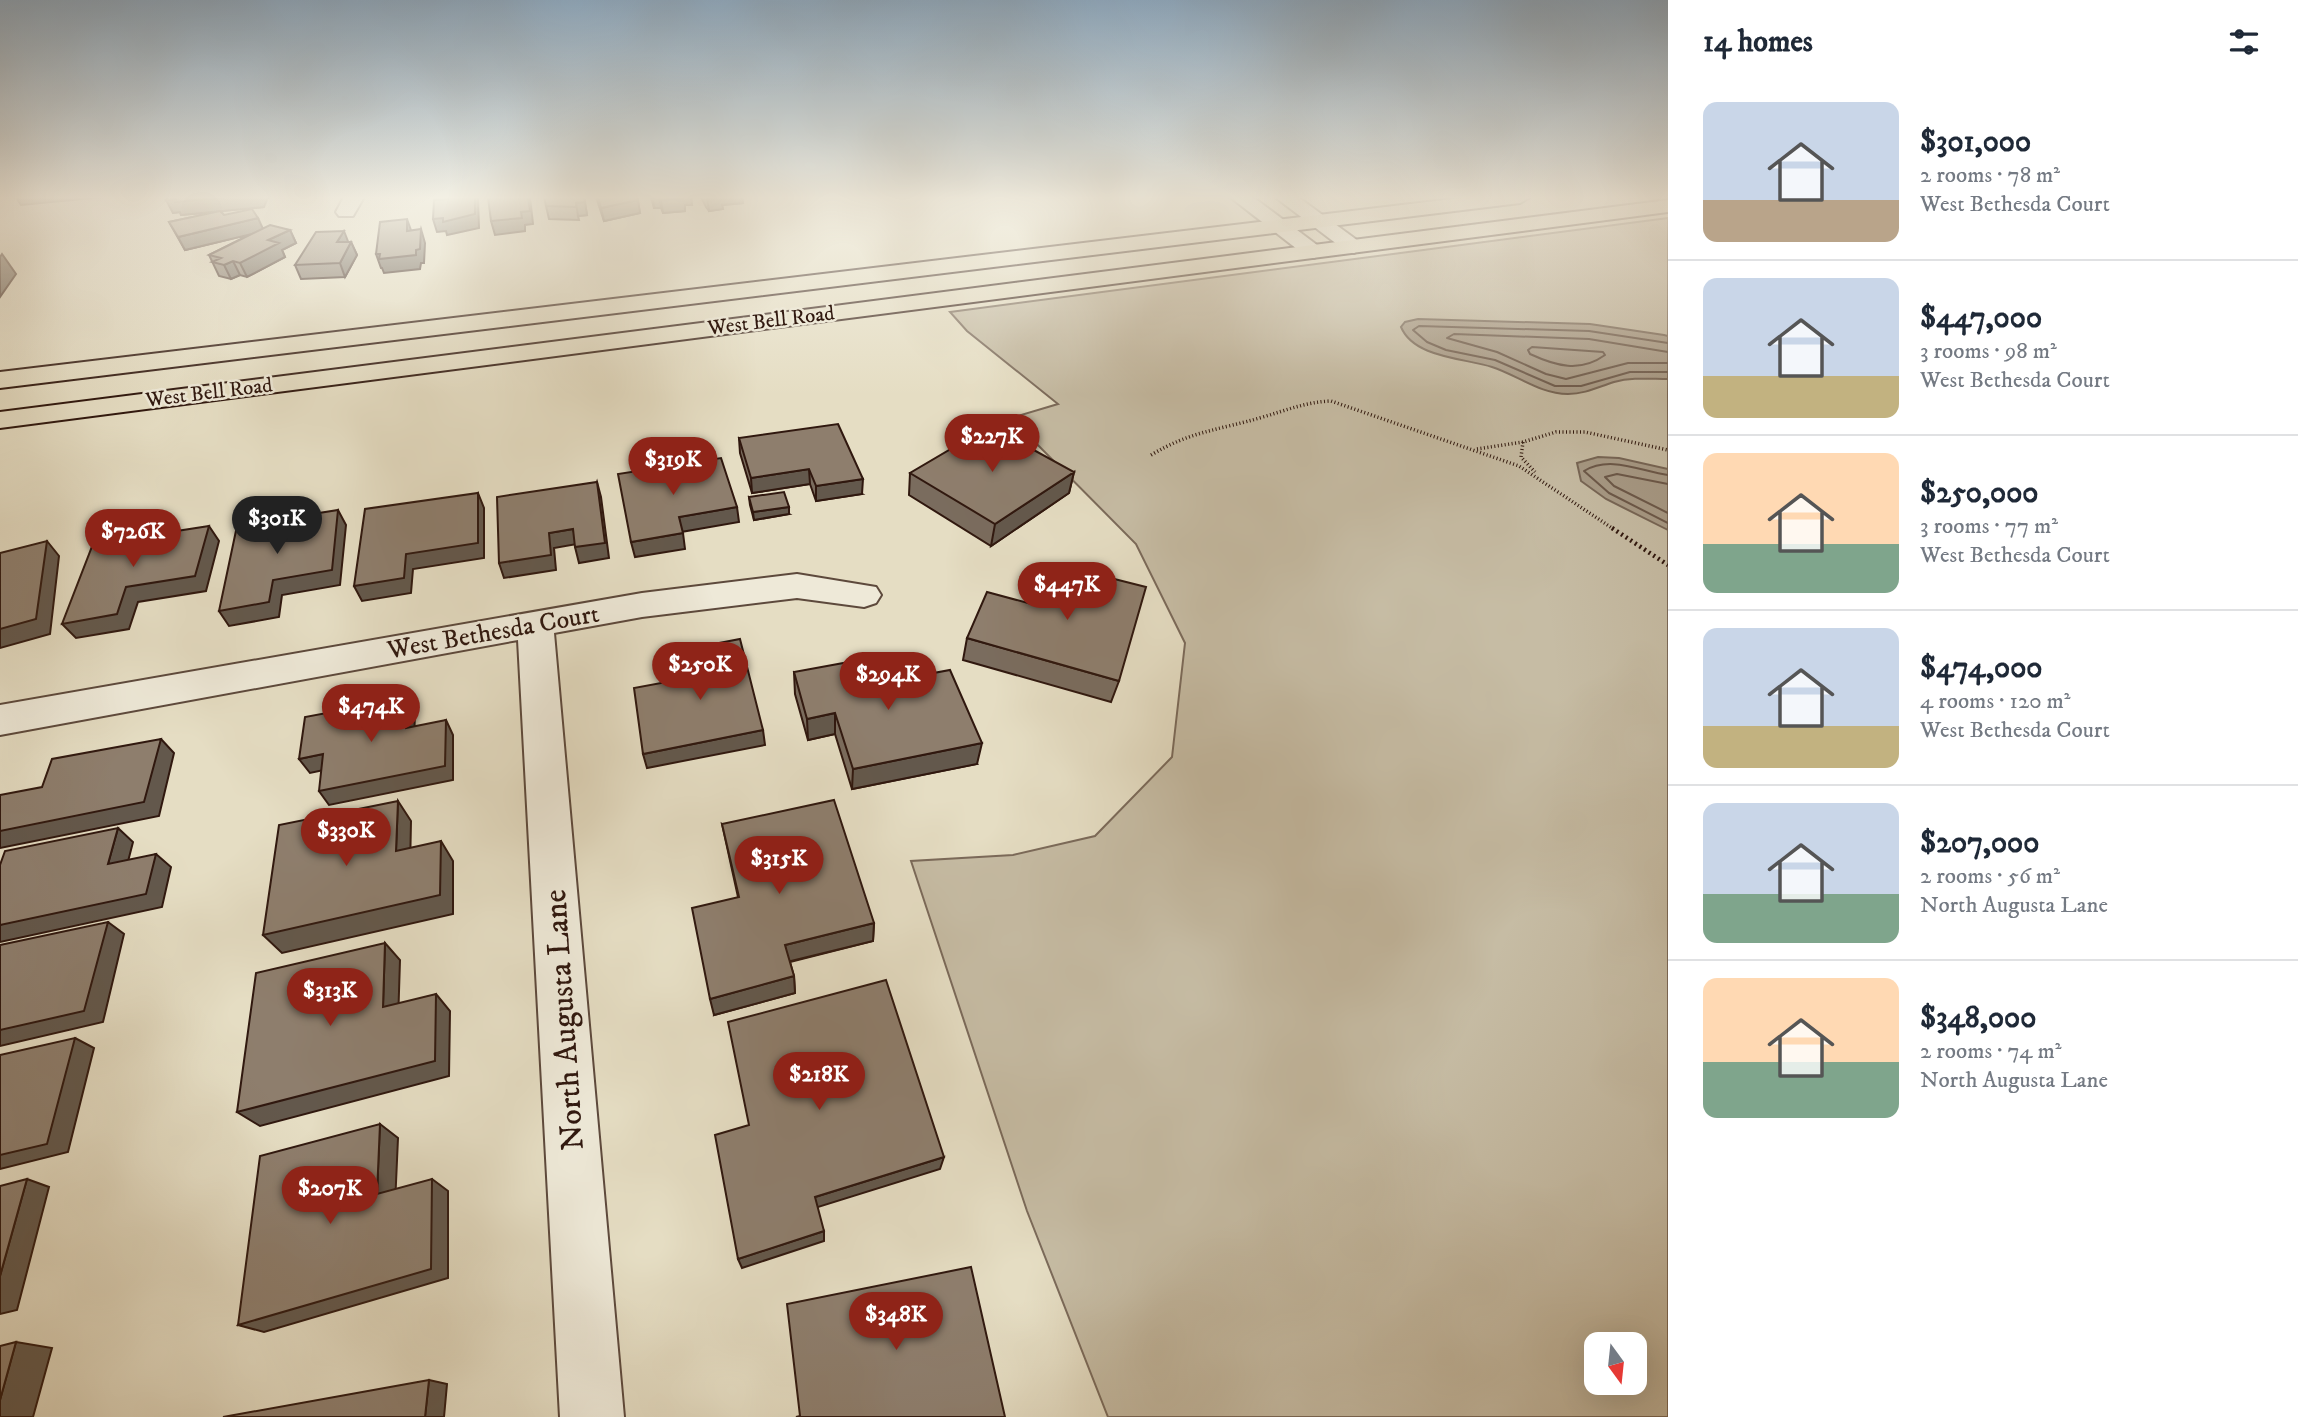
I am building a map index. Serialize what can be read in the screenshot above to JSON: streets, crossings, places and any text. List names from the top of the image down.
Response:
{
  "streets": {
    "main road": ["West Bell Road"],
    "street": ["West Bethesda Court", "North Augusta Lane"]
  },
  "crossings": [
    ["West Bethesda Court", "North Augusta Lane"]
  ],
  "north": "bottom",
  "page": {
    "heading": "14 homes",
    "list": [
      {
        "name": "$301,000",
        "note": "2 rooms · 78 m² · West Bethesda Court"
      },
      {
        "name": "$447,000",
        "note": "3 rooms · 98 m² · West Bethesda Court"
      },
      {
        "name": "$250,000",
        "note": "3 rooms · 77 m² · West Bethesda Court"
      },
      {
        "name": "$474,000",
        "note": "4 rooms · 120 m² · West Bethesda Court"
      },
      {
        "name": "$207,000",
        "note": "2 rooms · 56 m² · North Augusta Lane"
      },
      {
        "name": "$348,000",
        "note": "2 rooms · 74 m² · North Augusta Lane"
      }
    ],
    "price": [
      "$227K",
      "$319K",
      "$301K",
      "$726K",
      "$447K",
      "$250K",
      "$294K",
      "$474K",
      "$330K",
      "$315K",
      "$313K",
      "$218K",
      "$207K",
      "$348K"
    ]
  }
}
